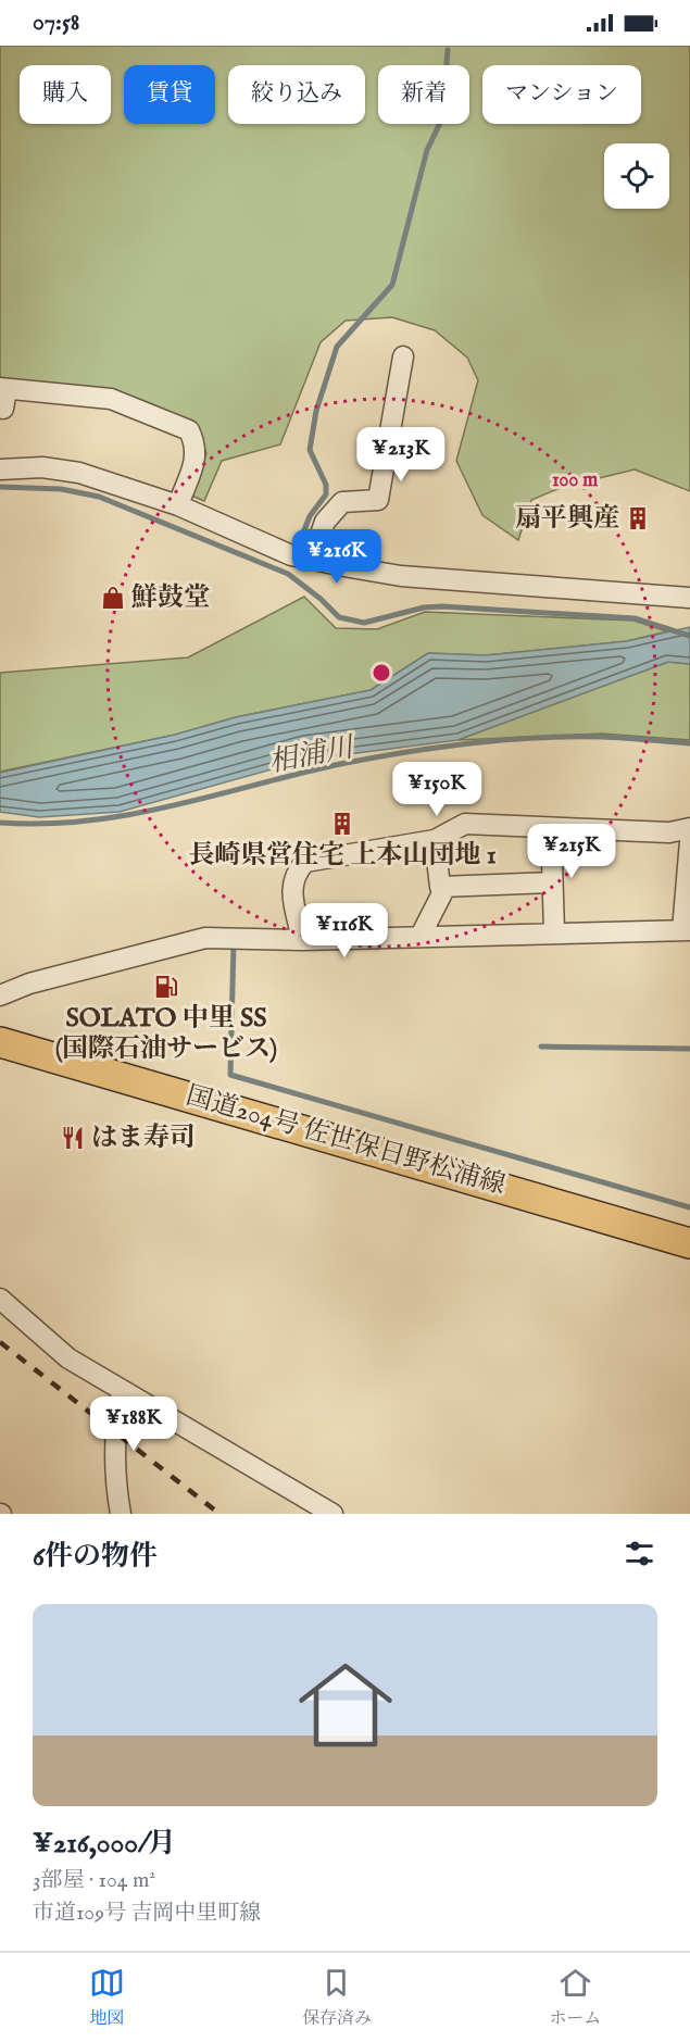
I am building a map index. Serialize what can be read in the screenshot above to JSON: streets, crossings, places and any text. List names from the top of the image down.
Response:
{
  "streets": {
    "highway": ["国道204号 佐世保日野松浦線"]
  },
  "water": ["相浦川"],
  "places": {
    "building": ["扇平興産", "長崎県営住宅 上本山団地 1"],
    "shop": ["鮮鼓堂"],
    "fuel station": ["SOLATO 中里 SS (国際石油サービス)"],
    "restaurant": ["はま寿司"]
  },
  "page": {
    "status": "07:58",
    "chip": [
      "購入",
      "賃貸",
      "絞り込み",
      "新着",
      "マンション"
    ],
    "price": [
      "¥213K",
      "¥216K",
      "¥150K",
      "¥215K",
      "¥116K",
      "¥188K"
    ],
    "heading": "6件の物件",
    "list": [
      {
        "name": "¥216,000/月",
        "note": "3部屋 · 104 m² · 市道109号 吉岡中里町線"
      }
    ],
    "tabs": ["地図", "保存済み", "ホーム"]
  },
  "rings": ["100 m"]
}
